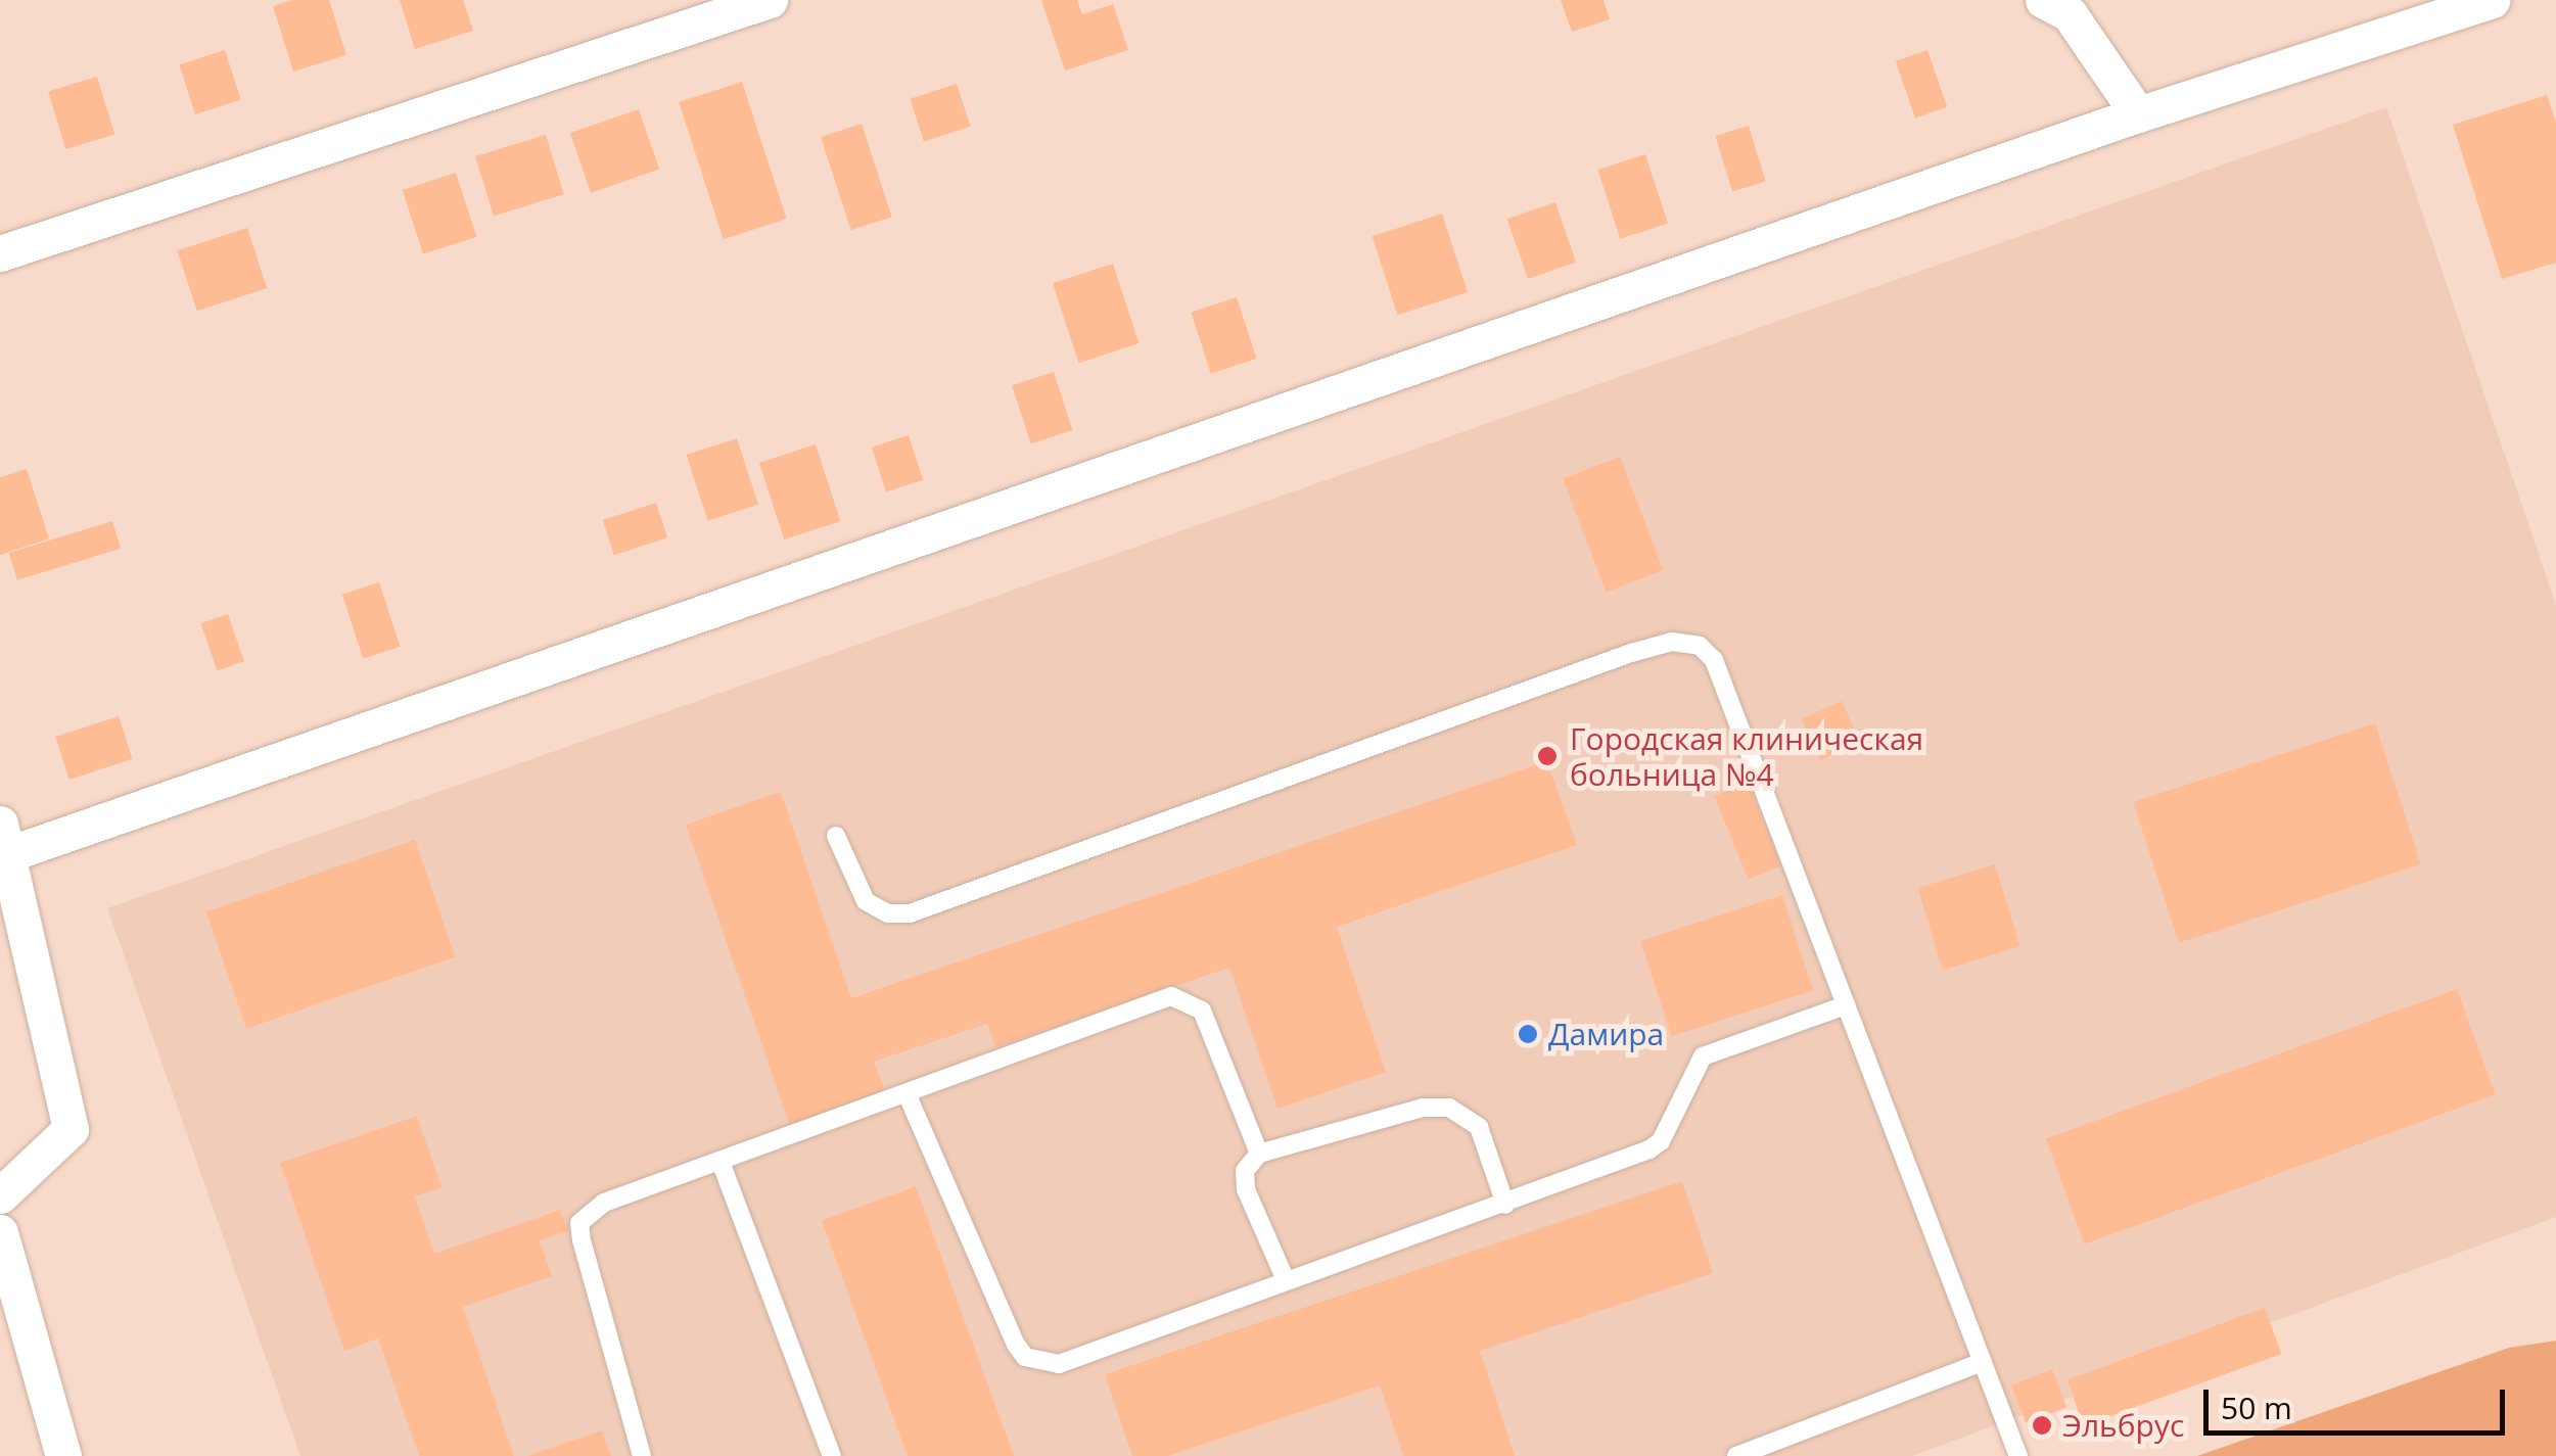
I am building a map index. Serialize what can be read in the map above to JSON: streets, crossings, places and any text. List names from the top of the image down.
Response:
{
  "places": ["Городская клиническая больница №4", "Дамира", "Эльбрус"],
  "scale_bar": "50 m"
}
